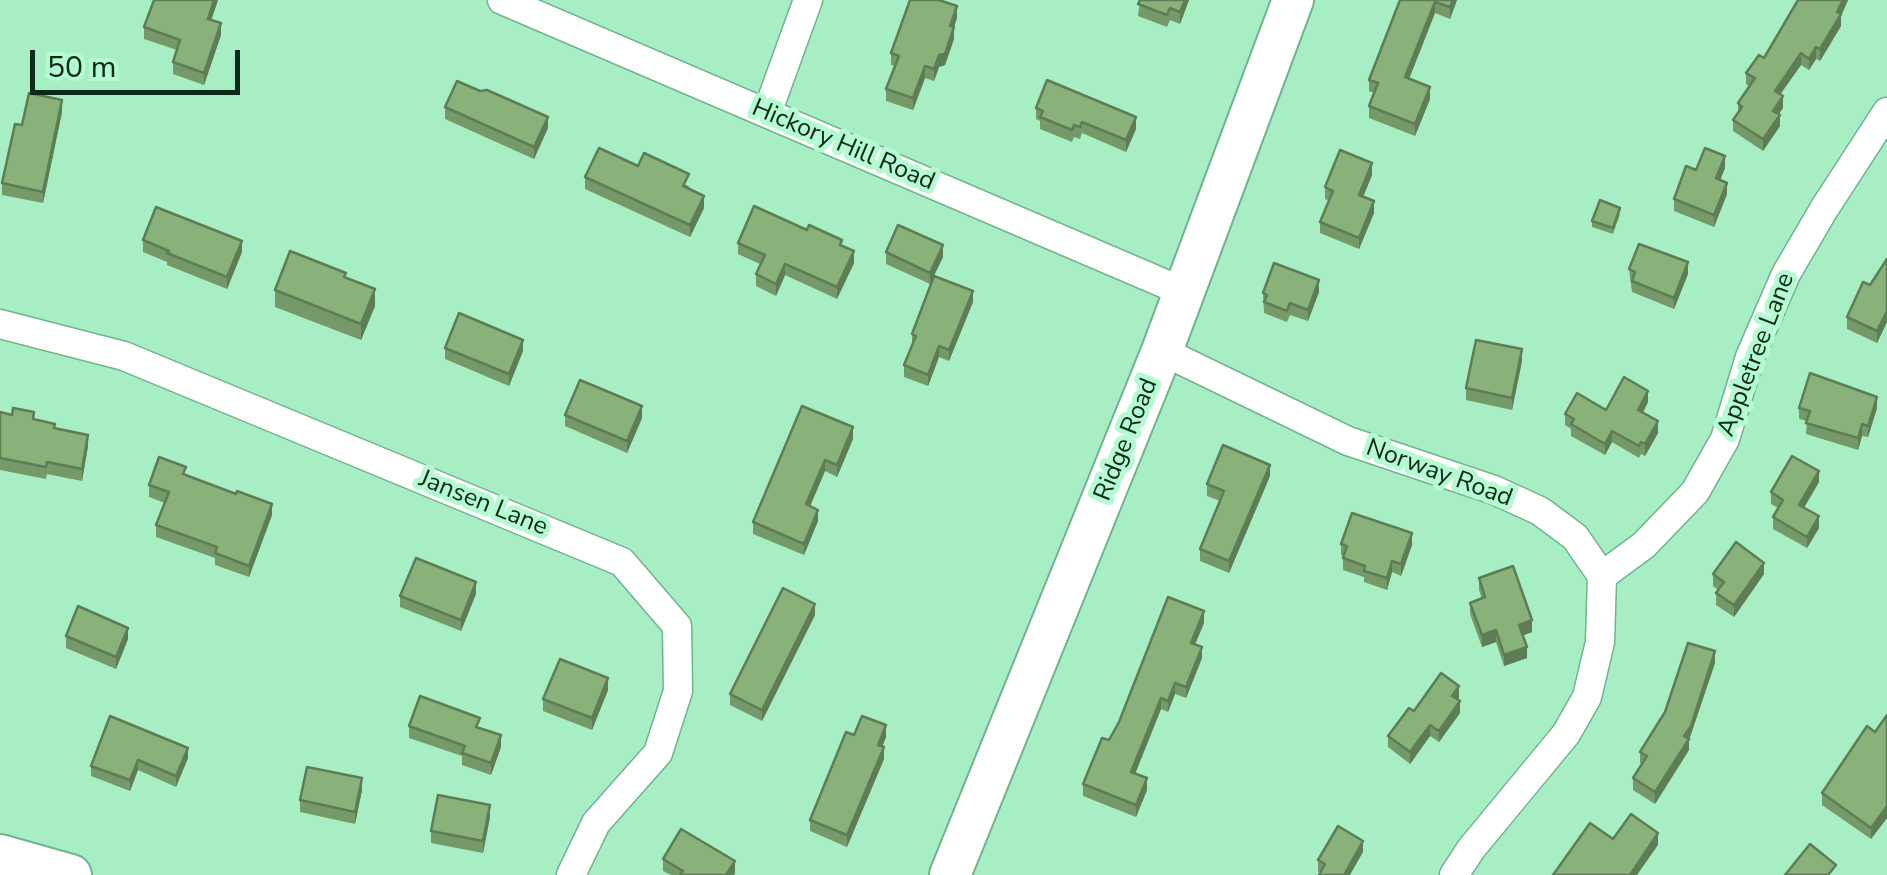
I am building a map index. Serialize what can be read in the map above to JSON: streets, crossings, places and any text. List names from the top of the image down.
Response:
{
  "streets": {
    "main road": ["Ridge Road"],
    "street": [
      "Hickory Hill Road",
      "Appletree Lane",
      "Norway Road",
      "Jansen Lane"
    ]
  },
  "crossings": [
    ["Hickory Hill Road", "Ridge Road"],
    ["Appletree Lane", "Norway Road"],
    ["Ridge Road", "Norway Road"]
  ],
  "scale_bar": "50 m"
}
